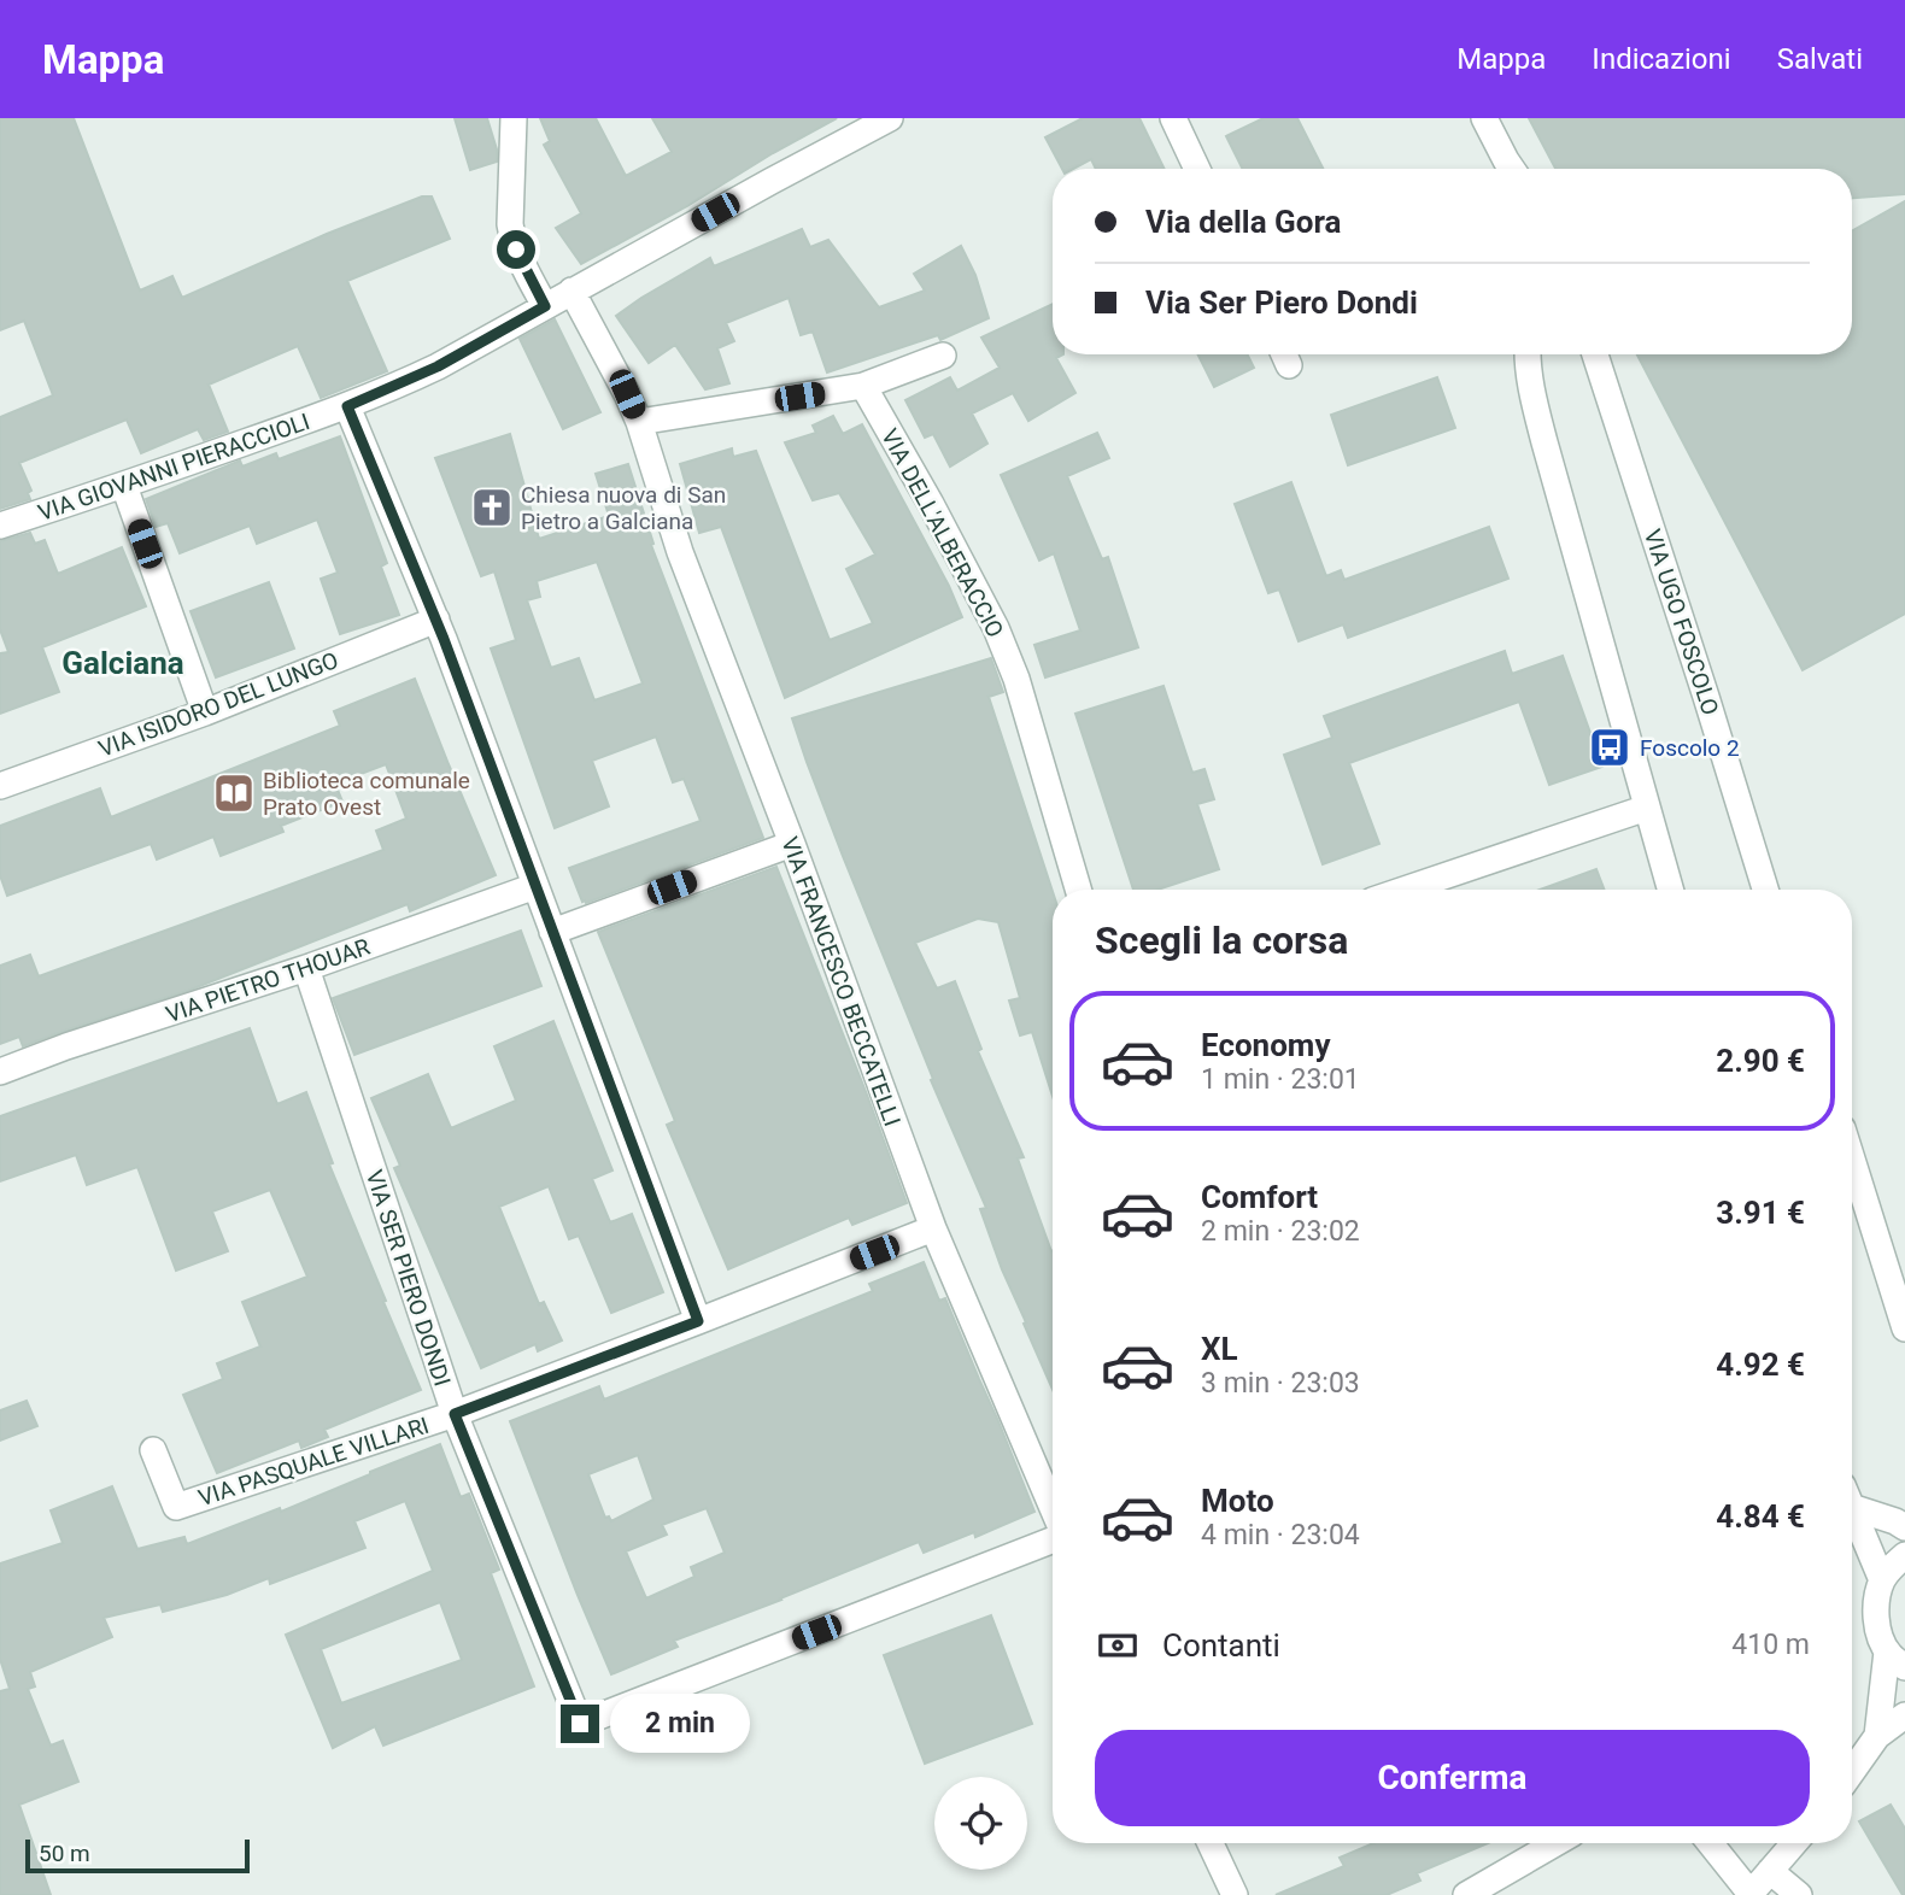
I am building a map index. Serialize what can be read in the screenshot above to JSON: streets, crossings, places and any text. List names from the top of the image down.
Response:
{
  "streets": {
    "street": [
      "VIA GIOVANNI PIERACCIOLI",
      "VIA DELL'ALBERACCIO",
      "VIA UGO FOSCOLO",
      "VIA ISIDORO DEL LUNGO",
      "VIA PIETRO THOUAR",
      "VIA FRANCESCO BECCATELLI",
      "VIA SER PIERO DONDI",
      "VIA PASQUALE VILLARI"
    ]
  },
  "crossings": [
    ["VIA GIOVANNI PIERACCIOLI", "VIA FRANCESCO BECCATELLI"],
    ["VIA PIETRO THOUAR", "VIA SER PIERO DONDI"],
    ["VIA FRANCESCO BECCATELLI", "VIA PASQUALE VILLARI"],
    ["VIA SER PIERO DONDI", "VIA PASQUALE VILLARI"]
  ],
  "districts": ["Galciana"],
  "places": {
    "church": ["Chiesa nuova di San Pietro a Galciana"],
    "bus stop": ["Foscolo 2"],
    "library": ["Biblioteca comunale Prato Ovest"]
  },
  "scale_bar": "50 m",
  "page": {
    "header": "Mappa",
    "nav": ["Mappa", "Indicazioni", "Salvati"],
    "banner": ["Via della Gora", "Via Ser Piero Dondi"],
    "heading": "Scegli la corsa",
    "list": [
      {
        "name": "Economy",
        "note": "1 min · 23:01",
        "value": "2.90 €"
      },
      {
        "name": "Comfort",
        "note": "2 min · 23:02",
        "value": "3.91 €"
      },
      {
        "name": "XL",
        "note": "3 min · 23:03",
        "value": "4.92 €"
      },
      {
        "name": "Moto",
        "note": "4 min · 23:04",
        "value": "4.84 €"
      }
    ],
    "pay": ["Contanti", "410 m"],
    "bubble": "2 min",
    "buttons": "Conferma",
    "scale": "50 m"
  }
}
